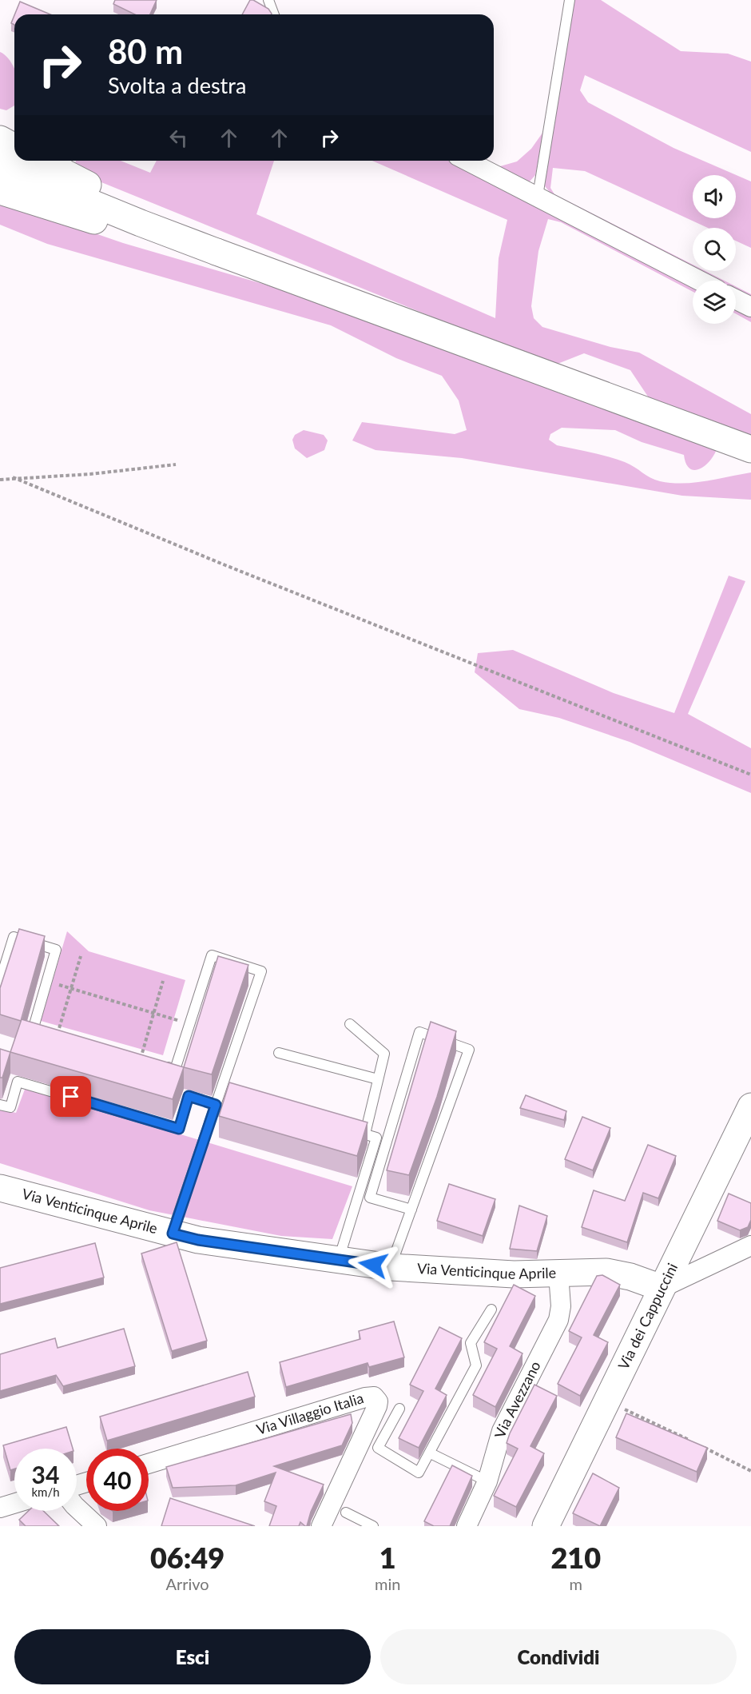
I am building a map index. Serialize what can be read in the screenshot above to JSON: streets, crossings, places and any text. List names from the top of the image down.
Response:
{
  "streets": {
    "main road": ["Via Venticinque Aprile", "Via dei Cappuccini"],
    "street": ["Via Avezzano", "Via Villaggio Italia"]
  },
  "crossings": [
    ["Via Venticinque Aprile", "Via dei Cappuccini"],
    ["Via Venticinque Aprile", "Via Avezzano"]
  ],
  "page": {
    "turn": ["80 m", "Svolta a destra"],
    "speed": "34 km/h",
    "limit": "40",
    "eta": [
      "06:49",
      "Arrivo",
      "1",
      "min",
      "210",
      "m"
    ],
    "buttons": ["Esci", "Condividi"]
  }
}
